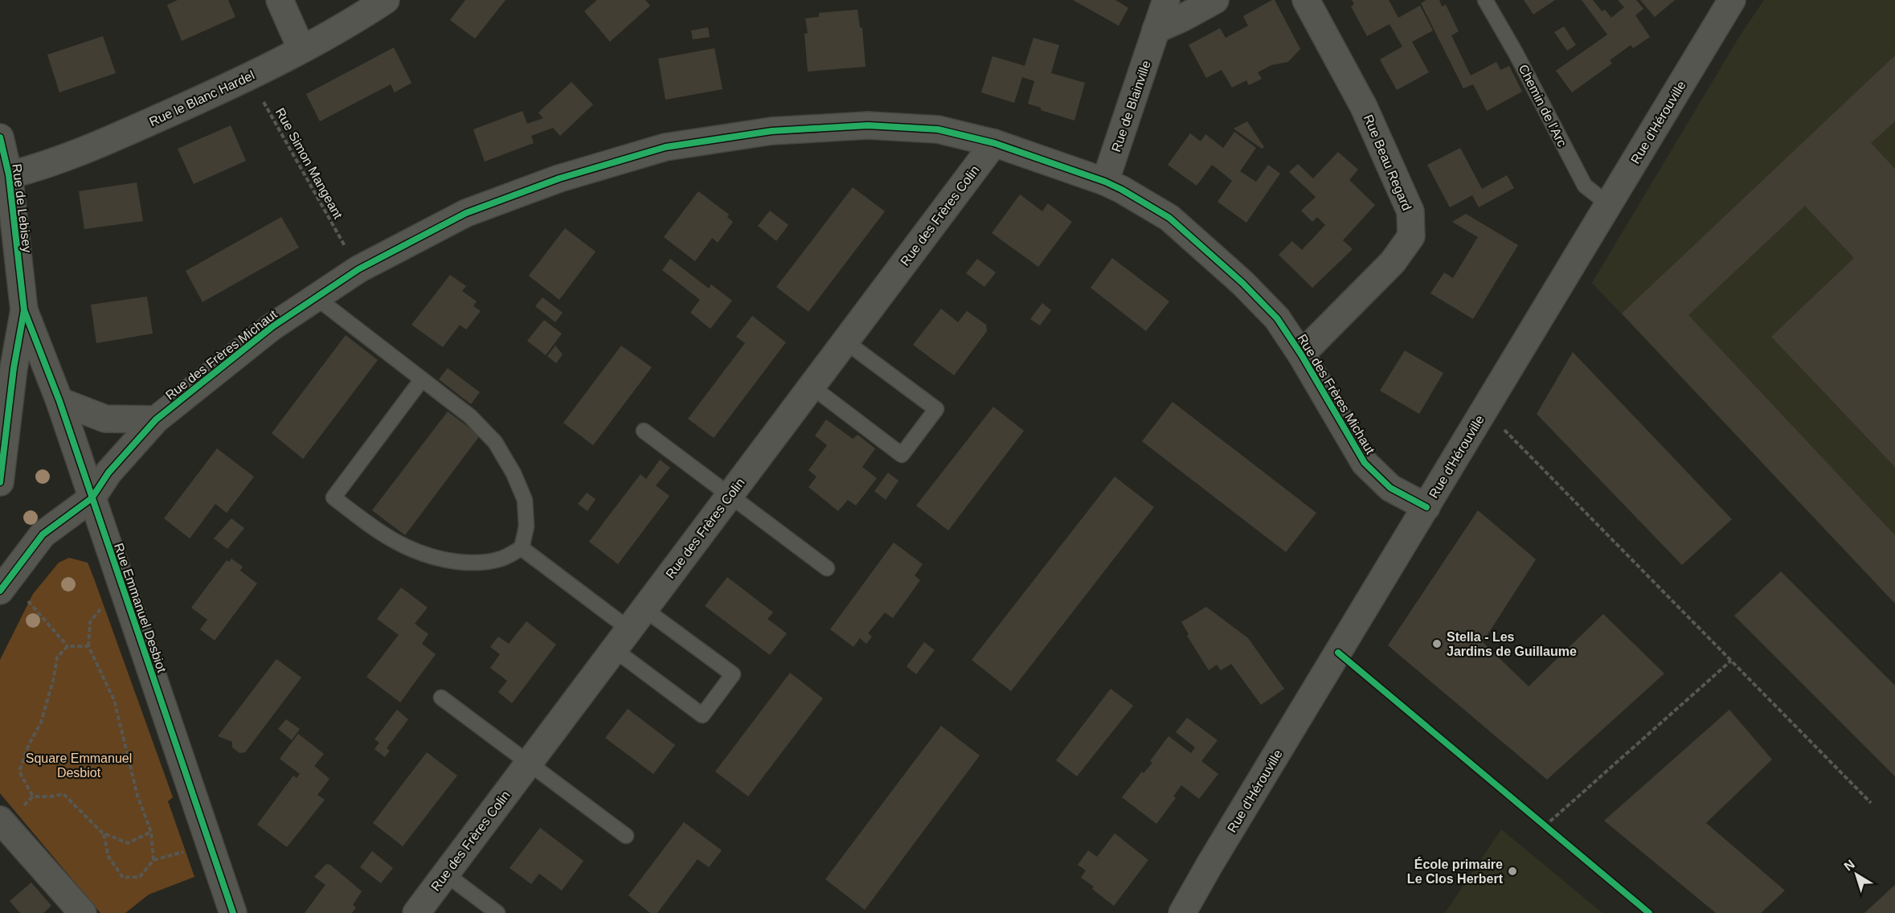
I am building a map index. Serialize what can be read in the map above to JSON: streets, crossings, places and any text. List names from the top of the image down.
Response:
{
  "streets": {
    "street": [
      "Rue le Blanc Hardel",
      "Rue de Blainville",
      "Rue d'Hérouville",
      "Rue Beau Regard",
      "Rue de Lebisey",
      "Rue des Frères Colin",
      "Rue des Frères Michaut",
      "Rue Emmanuel Desbiot"
    ],
    "lane": ["Chemin de l'Arc"],
    "path": ["Rue Simon Mangeant"]
  },
  "crossings": [
    ["Rue le Blanc Hardel", "Rue de Lebisey"],
    ["Chemin de l'Arc", "Rue d'Hérouville"],
    ["Rue de Blainville", "Rue des Frères Michaut"],
    ["Rue d'Hérouville", "Rue des Frères Michaut"],
    ["Rue Beau Regard", "Rue des Frères Michaut"],
    ["Rue de Lebisey", "Rue Emmanuel Desbiot"],
    ["Rue des Frères Colin", "Rue des Frères Michaut"],
    ["Rue des Frères Michaut", "Rue Emmanuel Desbiot"]
  ],
  "parks": ["Square Emmanuel Desbiot"],
  "places": ["Stella - Les Jardins de Guillaume", "École primaire Le Clos Herbert"],
  "north": "top left"
}
